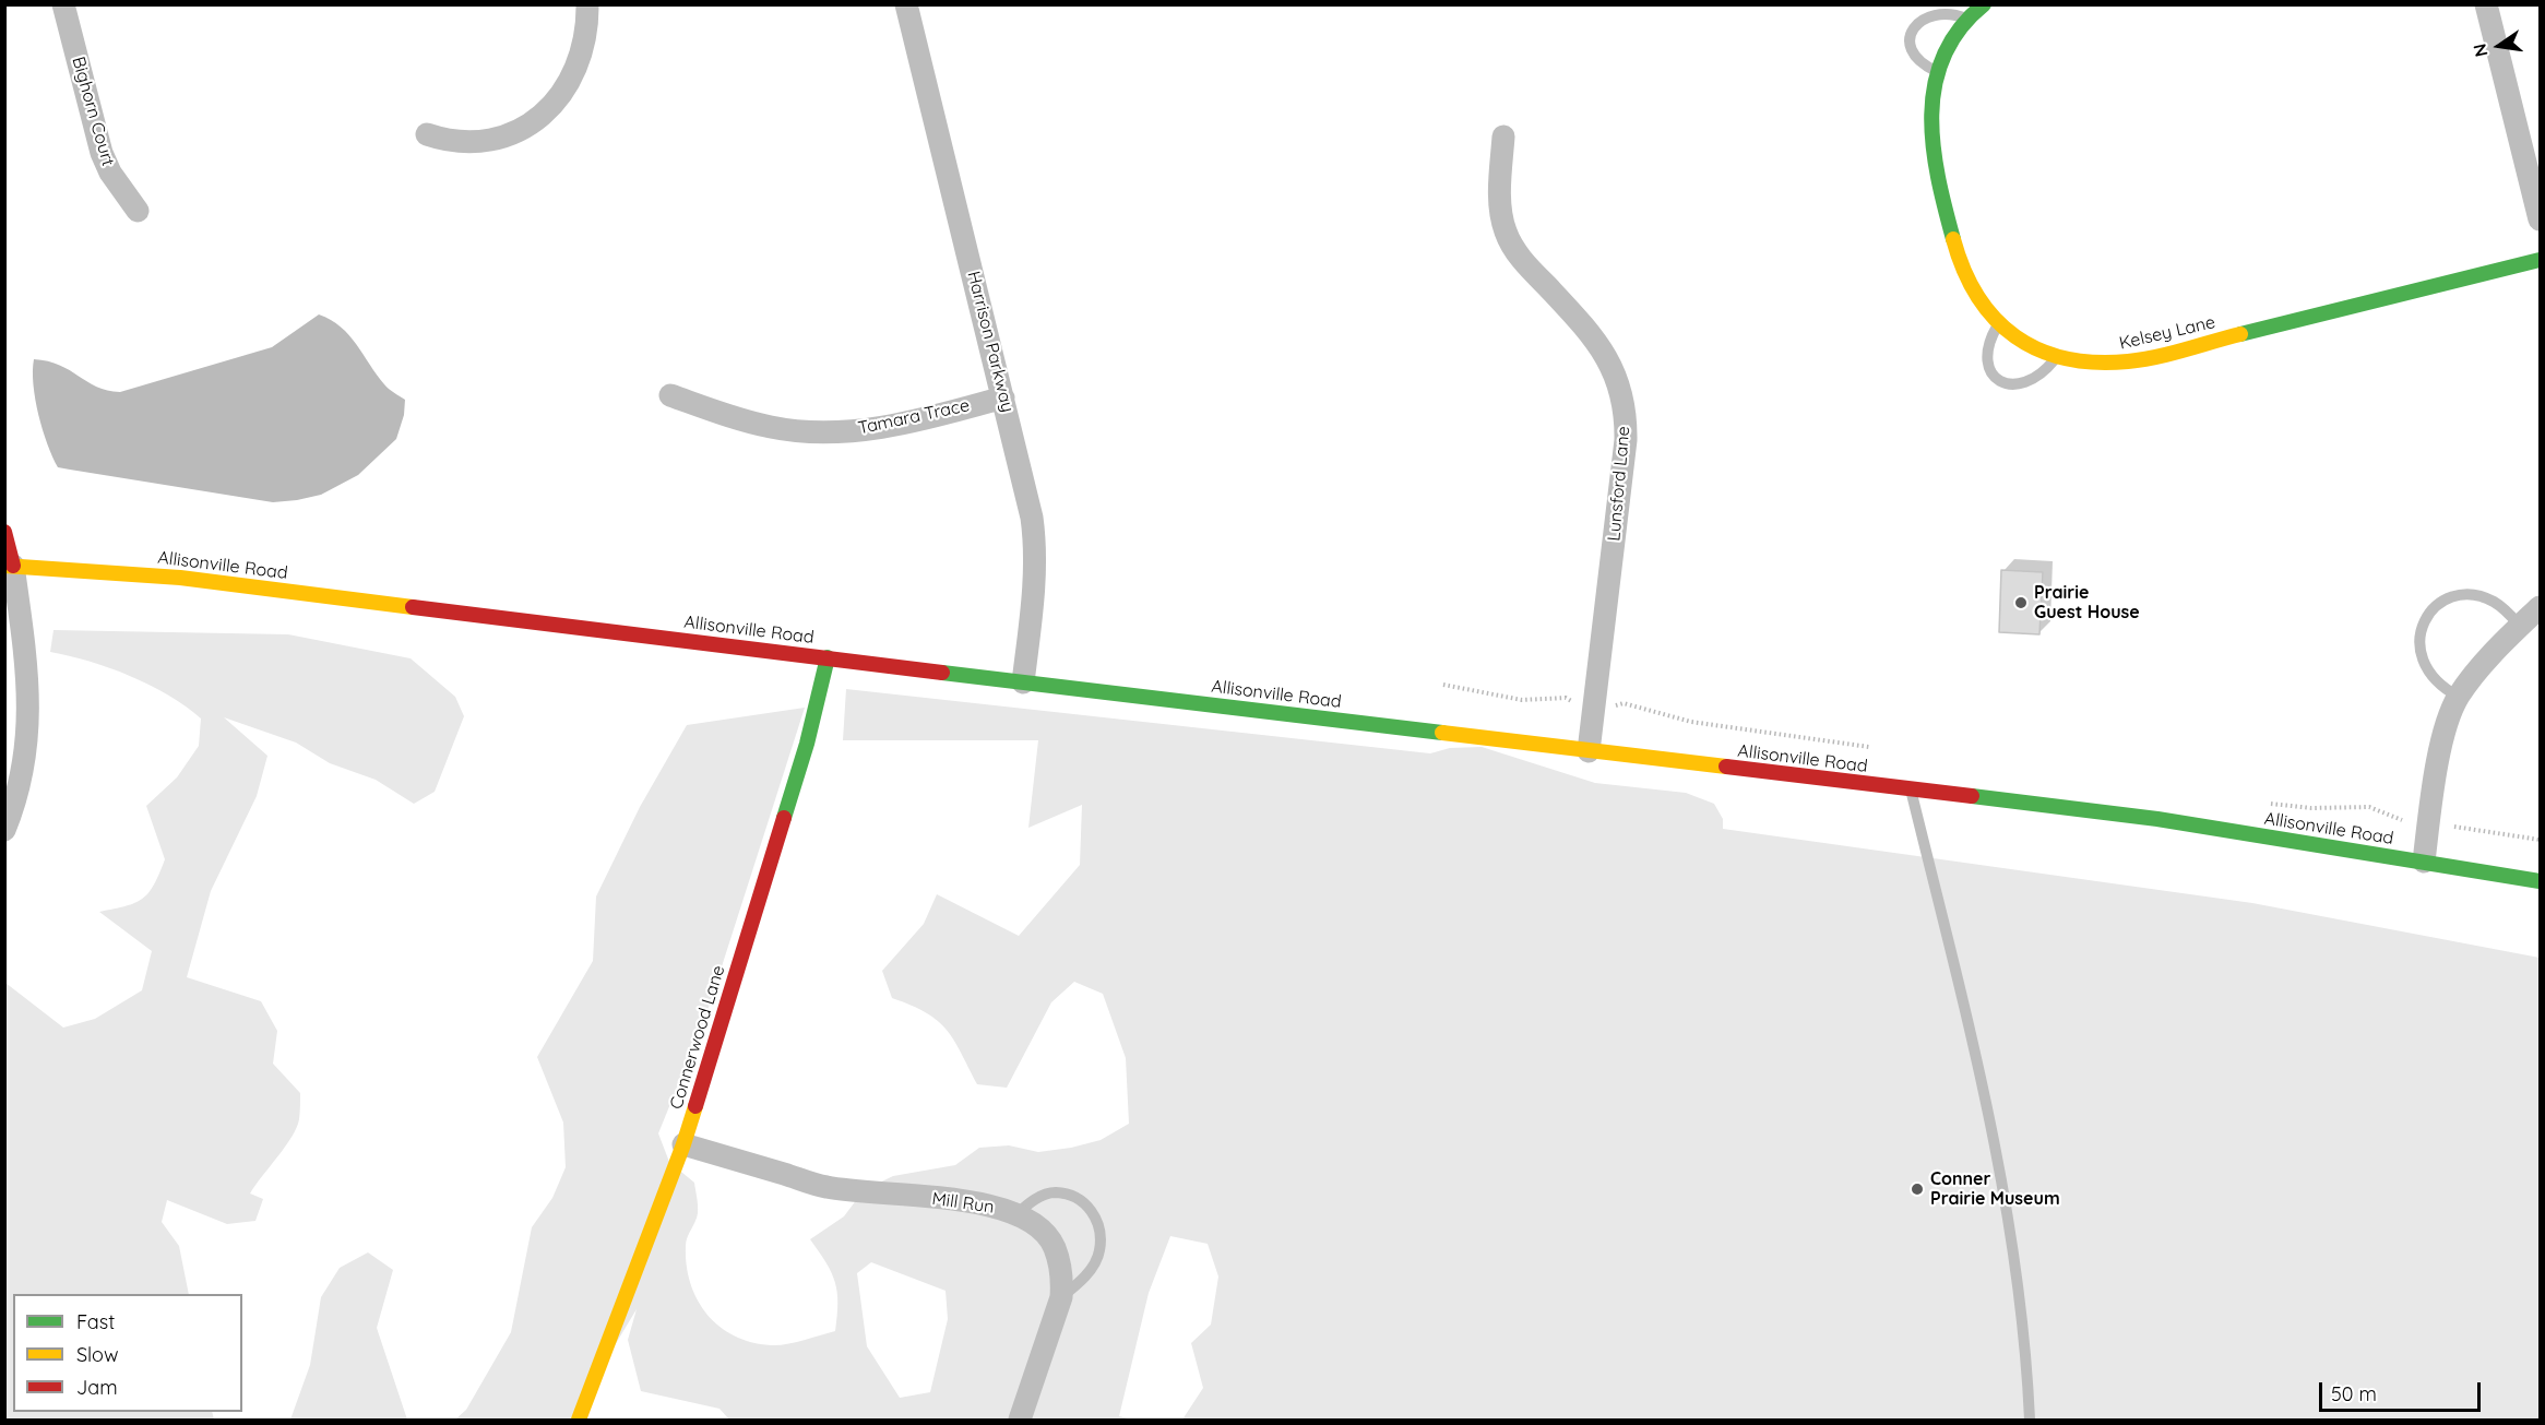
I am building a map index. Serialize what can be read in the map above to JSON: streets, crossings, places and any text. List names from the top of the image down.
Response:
{
  "streets": {
    "main road": ["Kelsey Lane", "Allisonville Road", "Connerwood Lane"],
    "street": [
      "Bighorn Court",
      "Harrison Parkway",
      "Tamara Trace",
      "Lunsford Lane",
      "Mill Run"
    ]
  },
  "crossings": [
    ["Harrison Parkway", "Tamara Trace"],
    ["Harrison Parkway", "Allisonville Road"],
    ["Lunsford Lane", "Allisonville Road"],
    ["Allisonville Road", "Connerwood Lane"],
    ["Connerwood Lane", "Mill Run"]
  ],
  "places": ["Prairie Guest House", "Conner Prairie Museum"],
  "legend": ["Fast", "Slow", "Jam"],
  "scale_bar": "50 m",
  "north": "left"
}
